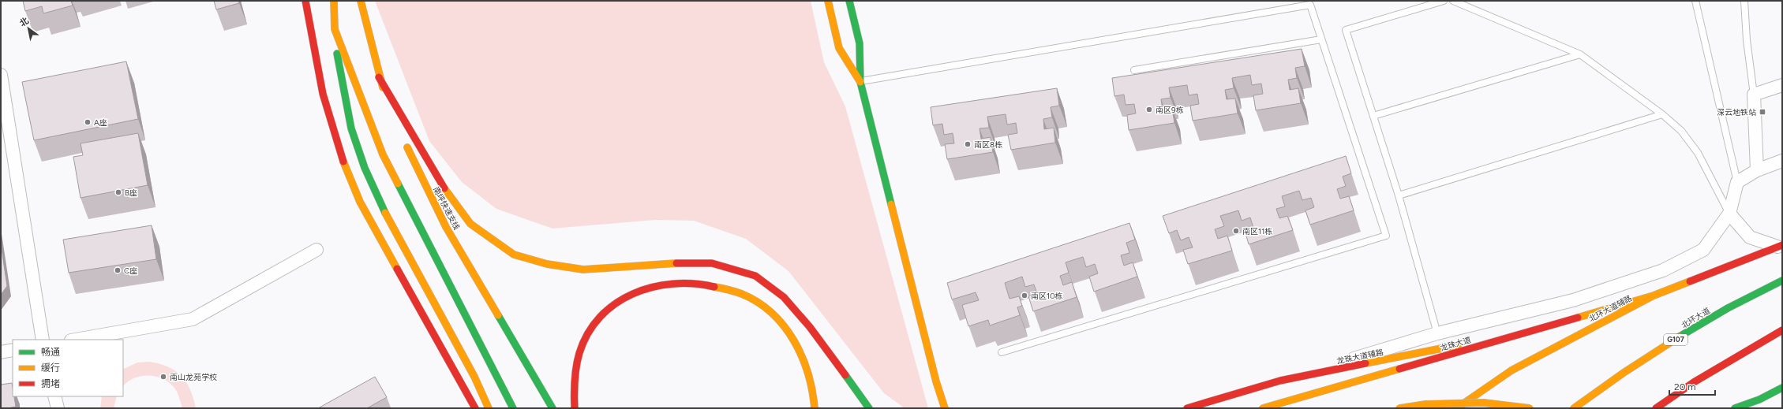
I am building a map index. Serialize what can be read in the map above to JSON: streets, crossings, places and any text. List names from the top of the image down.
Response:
{
  "streets": {
    "main road": [
      "南坪快速支线",
      "北环大道辅路",
      "北环大道",
      "G107",
      "龙珠大道",
      "龙珠大道辅路"
    ]
  },
  "crossings": [
    ["北环大道辅路", "龙珠大道"],
    ["龙珠大道", "龙珠大道辅路"]
  ],
  "places": {
    "other": [
      "南区9栋",
      "A座",
      "南区8栋",
      "B座",
      "南区11栋",
      "C座",
      "南区10栋",
      "南山龙苑学校"
    ],
    "transit": ["深云地铁站"]
  },
  "legend": ["畅通", "缓行", "拥堵"],
  "scale_bar": "20 m",
  "north": "top left"
}
